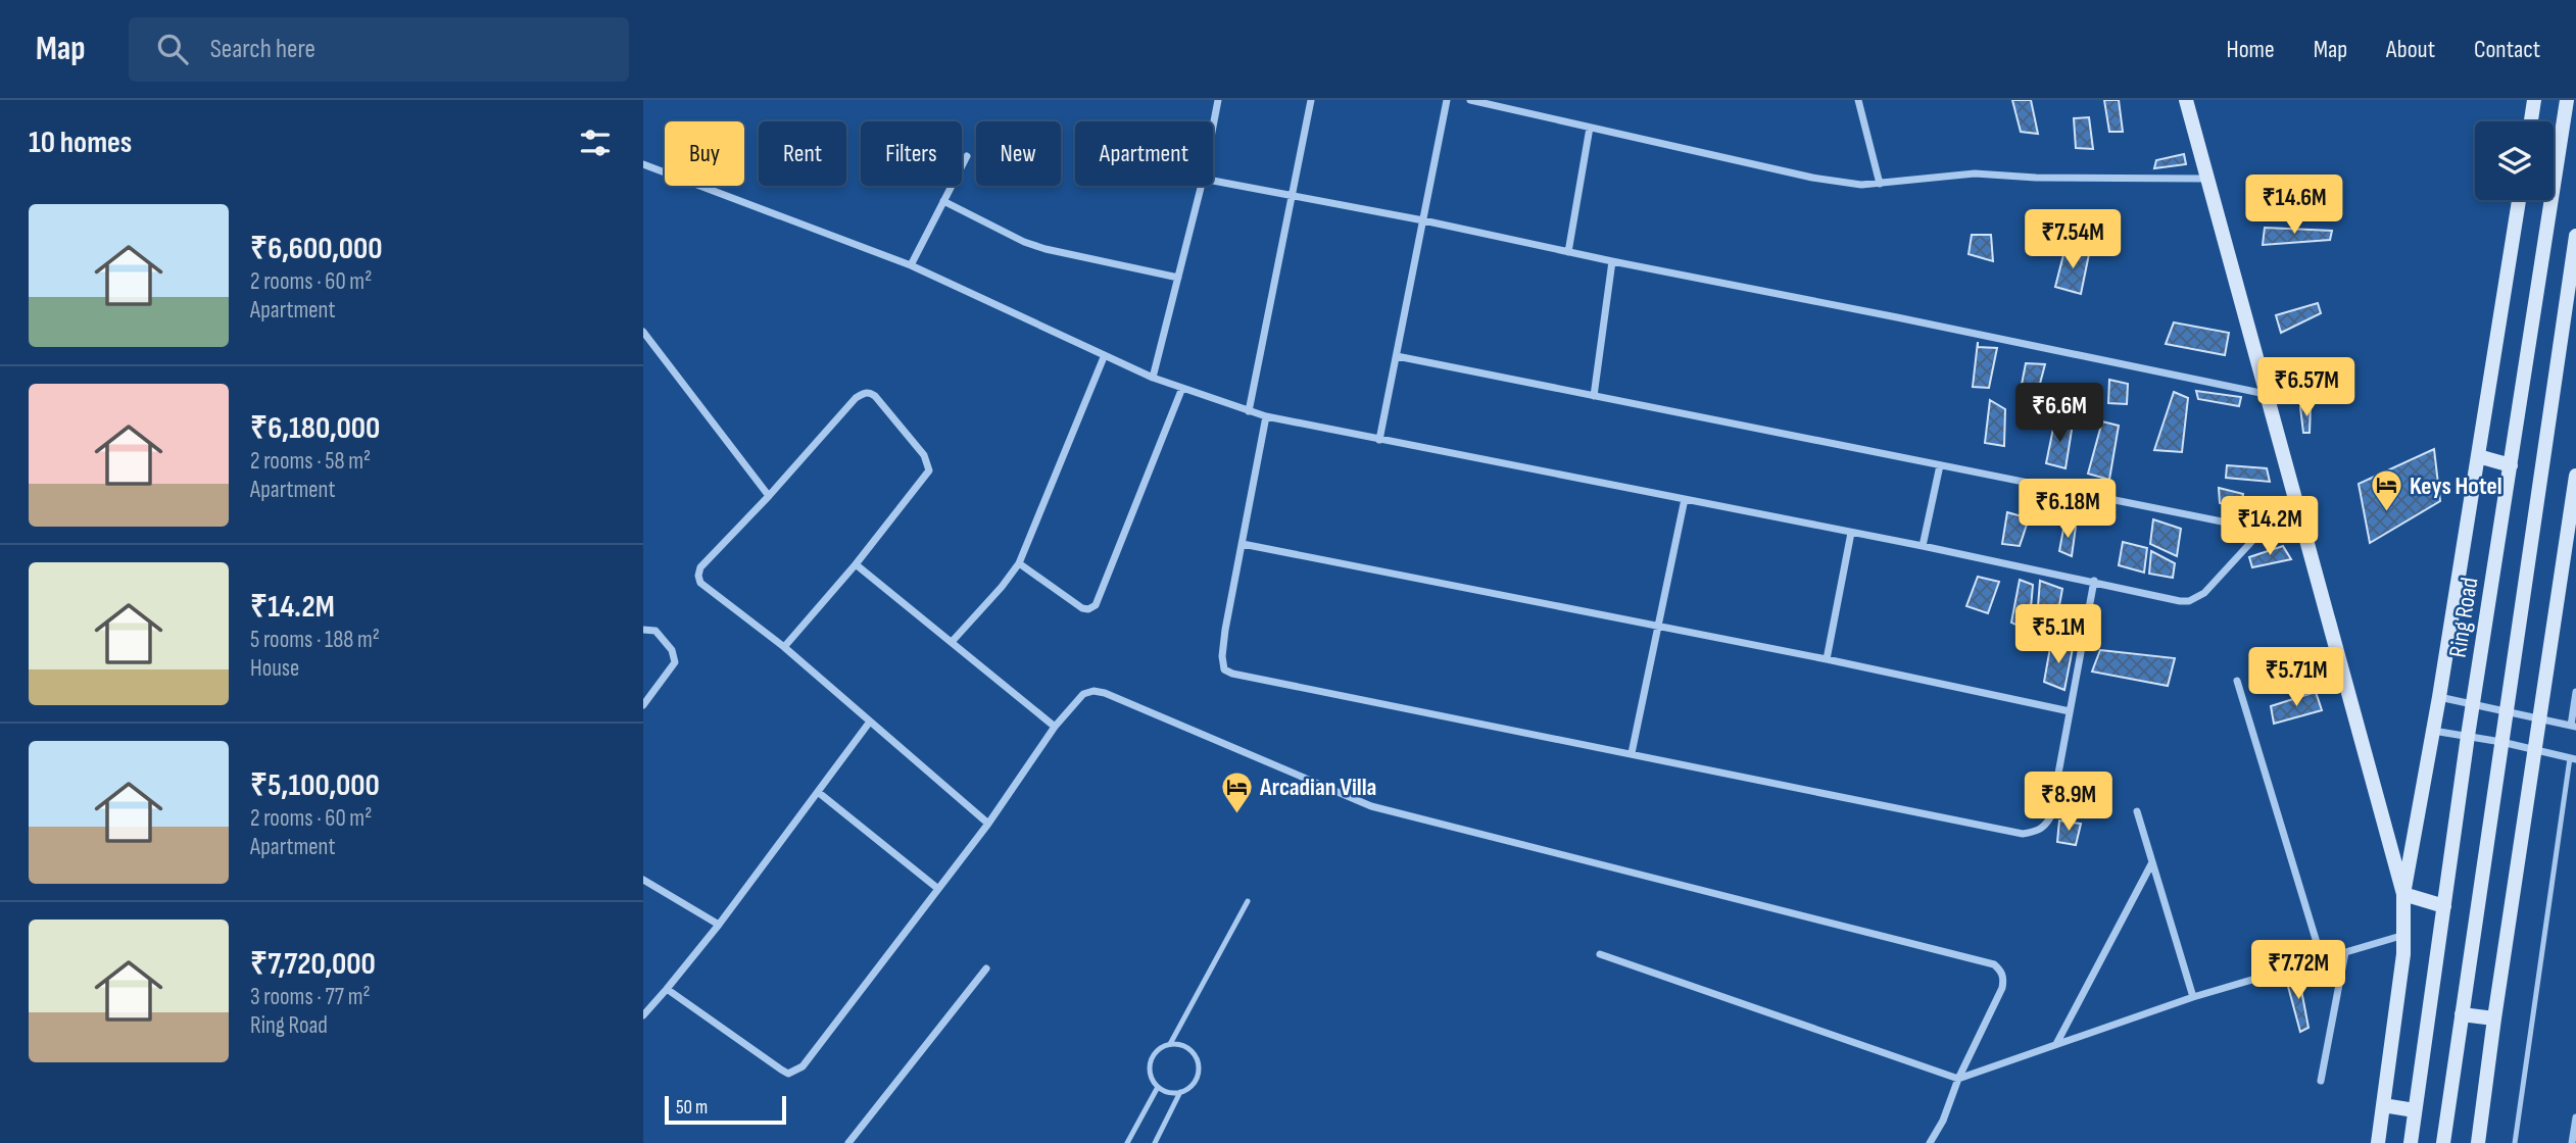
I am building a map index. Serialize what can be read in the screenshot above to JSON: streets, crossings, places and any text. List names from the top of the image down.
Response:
{
  "streets": {
    "street": ["Ring Road"]
  },
  "places": {
    "hotel": ["Keys Hotel", "Arcadian Villa"]
  },
  "scale_bar": "50 m",
  "page": {
    "header": "Map",
    "search": "Search here",
    "nav": [
      "Home",
      "Map",
      "About",
      "Contact"
    ],
    "heading": "10 homes",
    "chip": [
      "Buy",
      "Rent",
      "Filters",
      "New",
      "Apartment"
    ],
    "price": [
      "₹14.6M",
      "₹7.54M",
      "₹6.57M",
      "₹6.6M",
      "₹6.18M",
      "₹14.2M",
      "₹5.1M",
      "₹5.71M",
      "₹8.9M",
      "₹7.72M"
    ],
    "list": [
      {
        "name": "₹6,600,000",
        "note": "2 rooms · 60 m² · Apartment"
      },
      {
        "name": "₹6,180,000",
        "note": "2 rooms · 58 m² · Apartment"
      },
      {
        "name": "₹14.2M",
        "note": "5 rooms · 188 m² · House"
      },
      {
        "name": "₹5,100,000",
        "note": "2 rooms · 60 m² · Apartment"
      },
      {
        "name": "₹7,720,000",
        "note": "3 rooms · 77 m² · Ring Road"
      }
    ],
    "scale": "50 m"
  }
}
